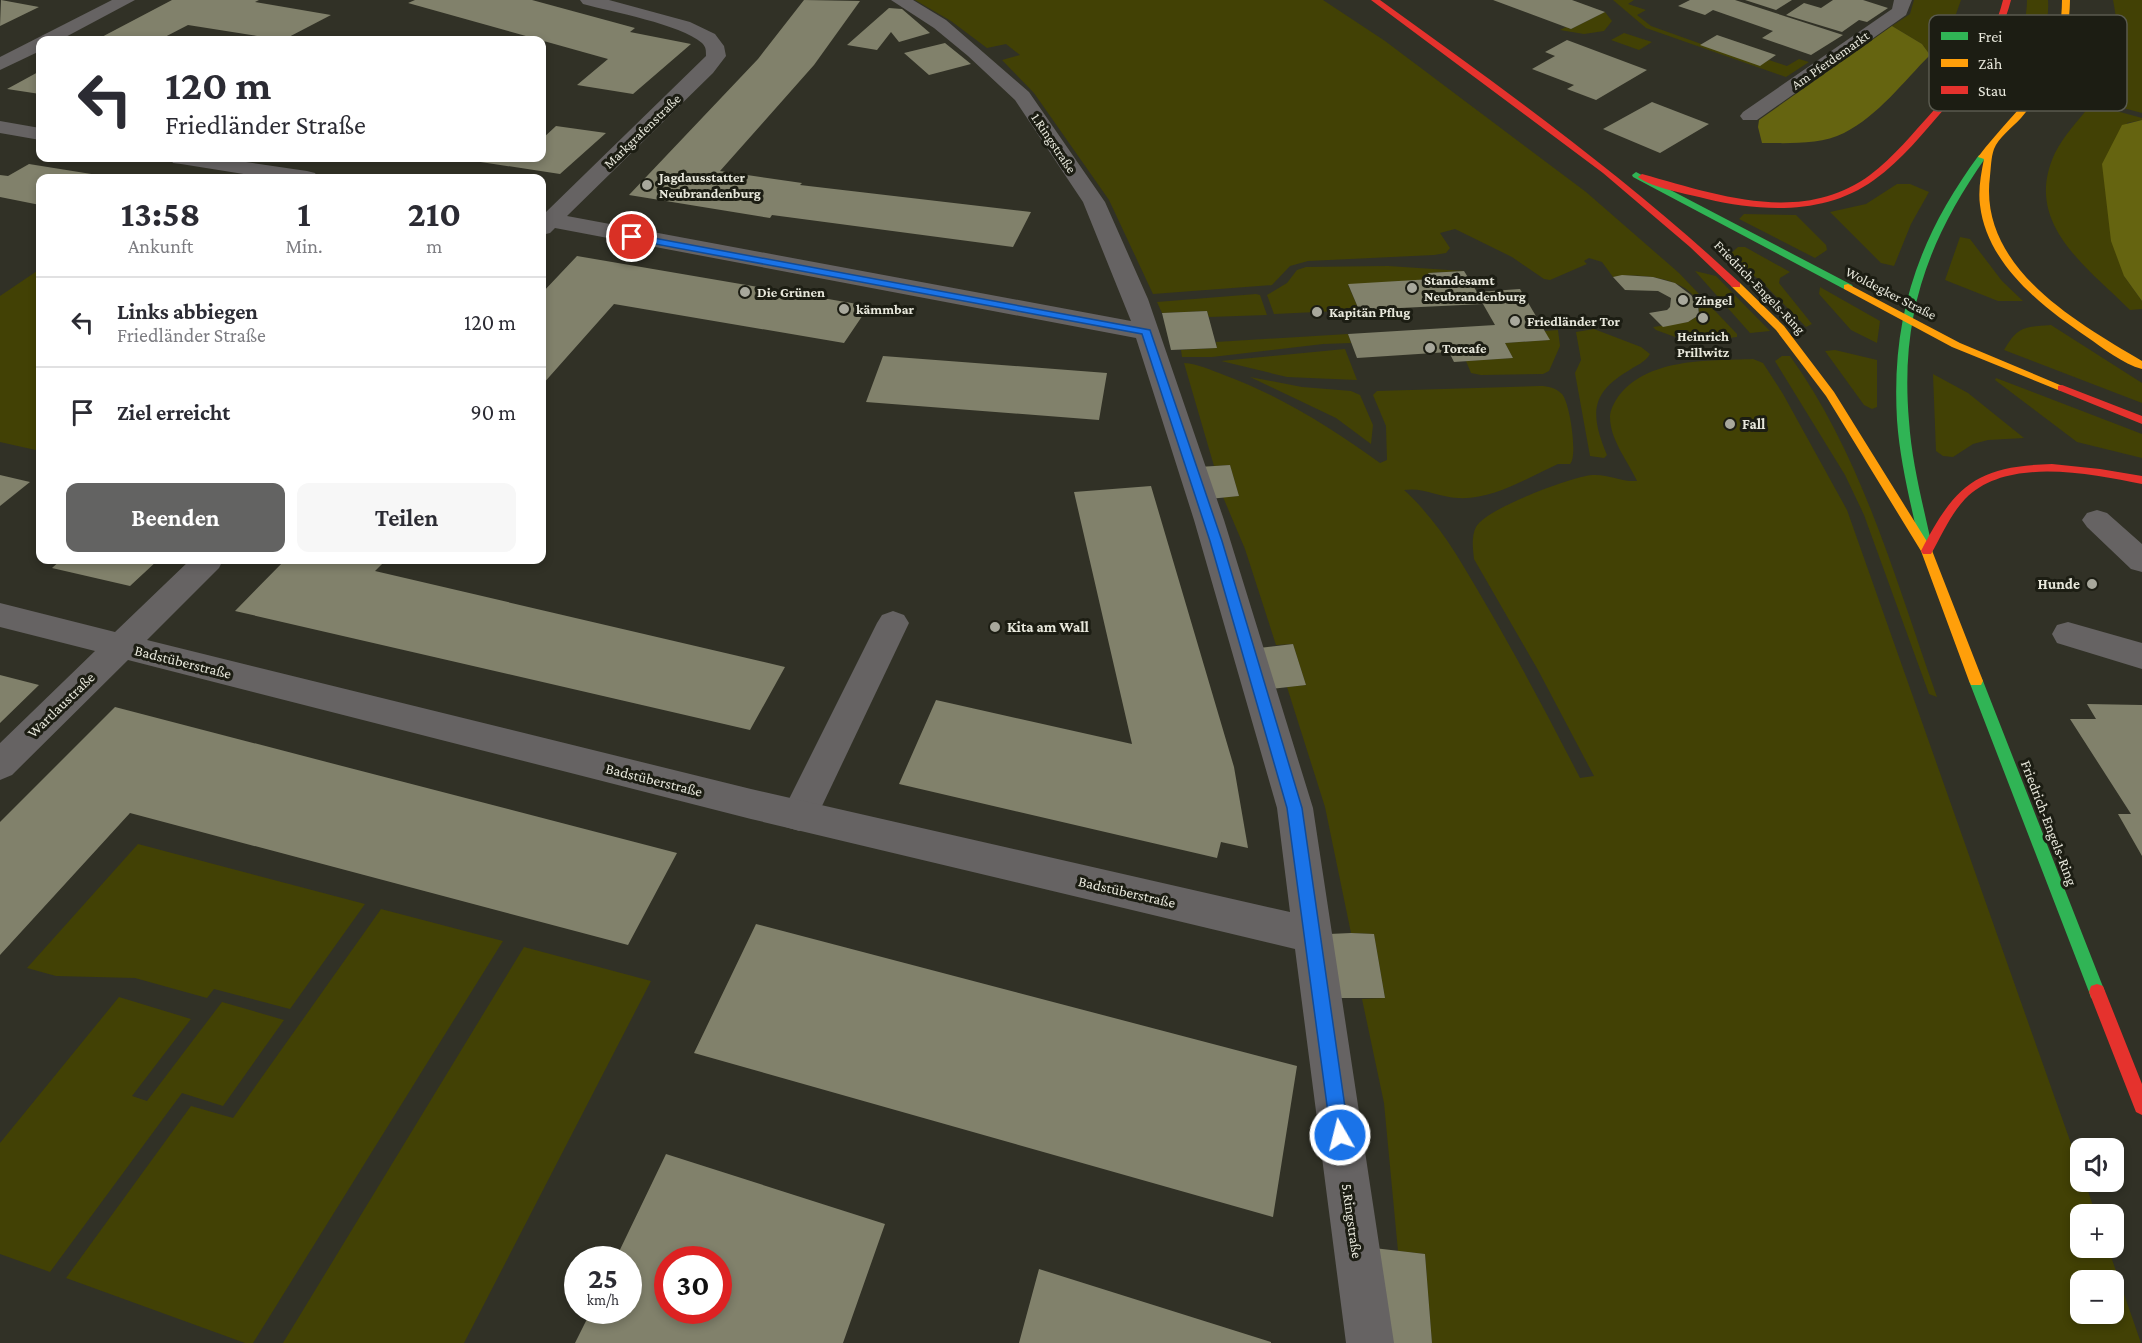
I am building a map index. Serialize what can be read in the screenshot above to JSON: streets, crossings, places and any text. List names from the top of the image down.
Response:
{
  "streets": {
    "main road": ["Friedrich-Engels-Ring", "Woldegker Straße"],
    "street": [
      "Am Pferdemarkt",
      "Markgrafenstraße",
      "1.Ringstraße",
      "Badstüberstraße",
      "Wartlaustraße",
      "5.Ringstraße"
    ]
  },
  "crossings": [
    ["1.Ringstraße", "5.Ringstraße"],
    ["Friedrich-Engels-Ring", "Woldegker Straße"],
    ["Badstüberstraße", "Wartlaustraße"],
    ["Badstüberstraße", "5.Ringstraße"]
  ],
  "places": [
    "Jagdausstatter Neubrandenburg",
    "Standesamt Neubrandenburg",
    "Die Grünen",
    "Zingel",
    "kämmbar",
    "Kapitän Pflug",
    "Heinrich Prillwitz",
    "Friedländer Tor",
    "Torcafe",
    "Fall",
    "Hunde",
    "Kita am Wall"
  ],
  "legend": ["Frei", "Zäh", "Stau"],
  "page": {
    "turn": ["120 m", "Friedländer Straße"],
    "eta": [
      "13:58",
      "Ankunft",
      "1",
      "Min.",
      "210",
      "m"
    ],
    "list": [
      {
        "name": "Links abbiegen",
        "note": "Friedländer Straße",
        "value": "120 m"
      },
      {
        "name": "Ziel erreicht",
        "value": "90 m"
      }
    ],
    "buttons": ["Beenden", "Teilen"],
    "map_buttons": ["+", "−"],
    "speed": "25 km/h",
    "limit": "30"
  }
}
